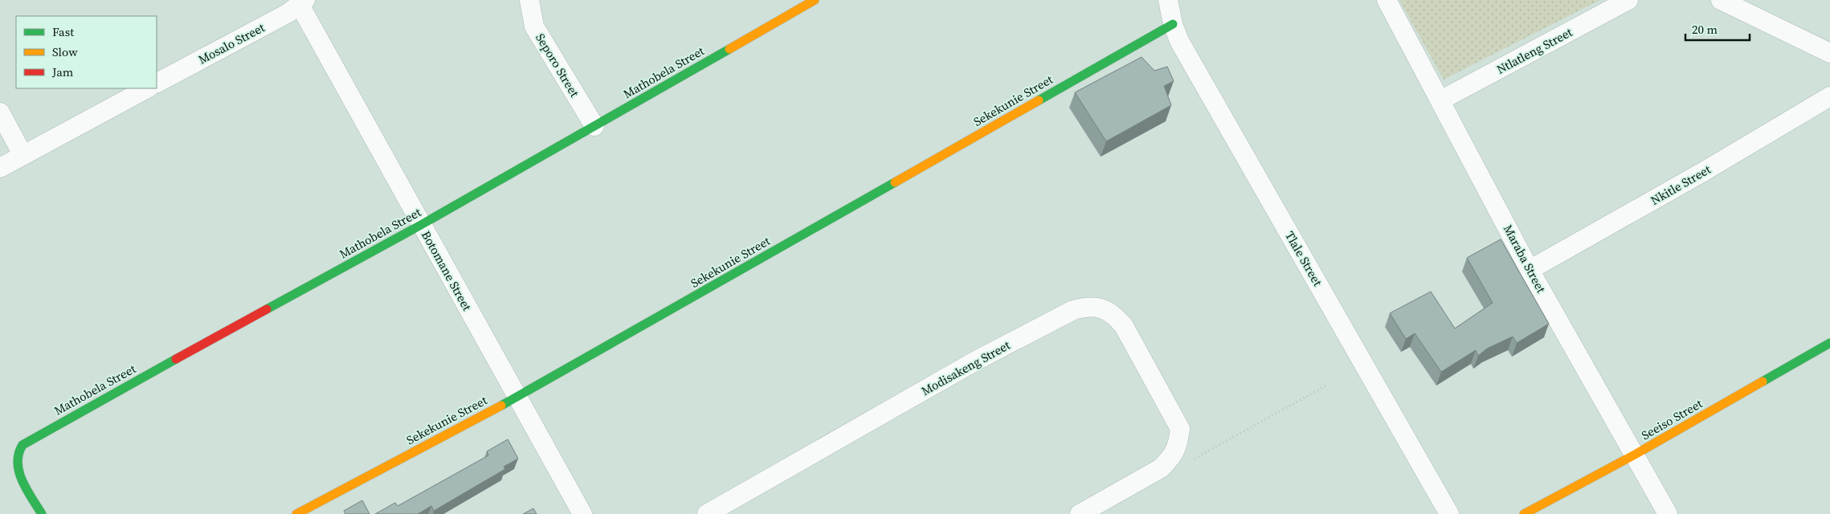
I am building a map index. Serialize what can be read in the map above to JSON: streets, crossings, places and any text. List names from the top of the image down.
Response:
{
  "streets": {
    "street": [
      "Mosalo Street",
      "Ntlatleng Street",
      "Seporo Street",
      "Mathobela Street",
      "Sekekunie Street",
      "Nkitle Street",
      "Tlale Street",
      "Maraba Street",
      "Botomane Street",
      "Modisakeng Street",
      "Seeiso Street"
    ]
  },
  "crossings": [
    ["Mosalo Street", "Botomane Street"],
    ["Ntlatleng Street", "Maraba Street"],
    ["Seporo Street", "Mathobela Street"],
    ["Mathobela Street", "Botomane Street"],
    ["Sekekunie Street", "Tlale Street"],
    ["Sekekunie Street", "Botomane Street"],
    ["Nkitle Street", "Maraba Street"],
    ["Maraba Street", "Seeiso Street"]
  ],
  "legend": ["Fast", "Slow", "Jam"],
  "scale_bar": "20 m"
}
